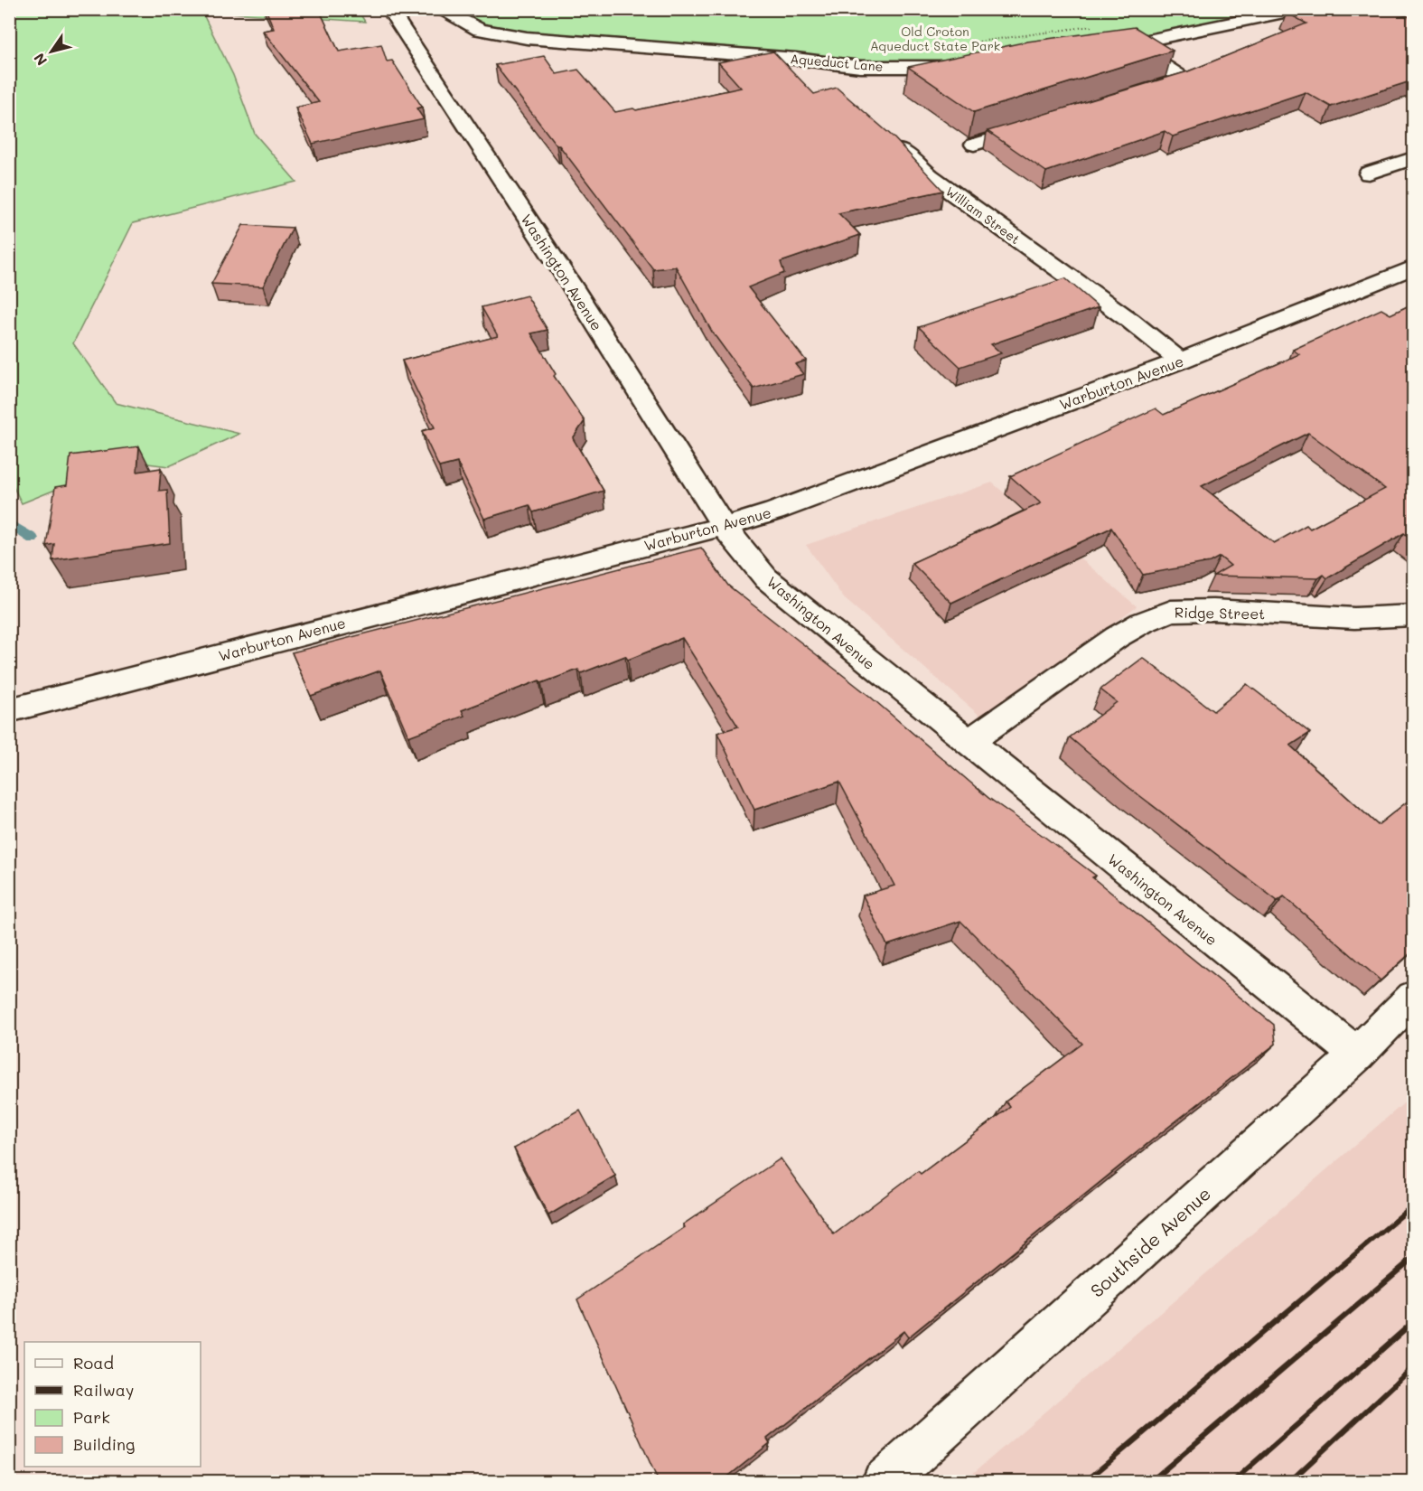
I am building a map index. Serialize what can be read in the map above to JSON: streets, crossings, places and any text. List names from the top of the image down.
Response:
{
  "streets": {
    "street": [
      "Aqueduct Lane",
      "William Street",
      "Washington Avenue",
      "Warburton Avenue",
      "Ridge Street",
      "Southside Avenue"
    ]
  },
  "crossings": [
    ["William Street", "Warburton Avenue"],
    ["Washington Avenue", "Warburton Avenue"],
    ["Washington Avenue", "Ridge Street"],
    ["Washington Avenue", "Southside Avenue"]
  ],
  "parks": ["Old Croton Aqueduct State Park"],
  "legend": [
    "Road",
    "Railway",
    "Park",
    "Building"
  ],
  "north": "bottom left"
}
